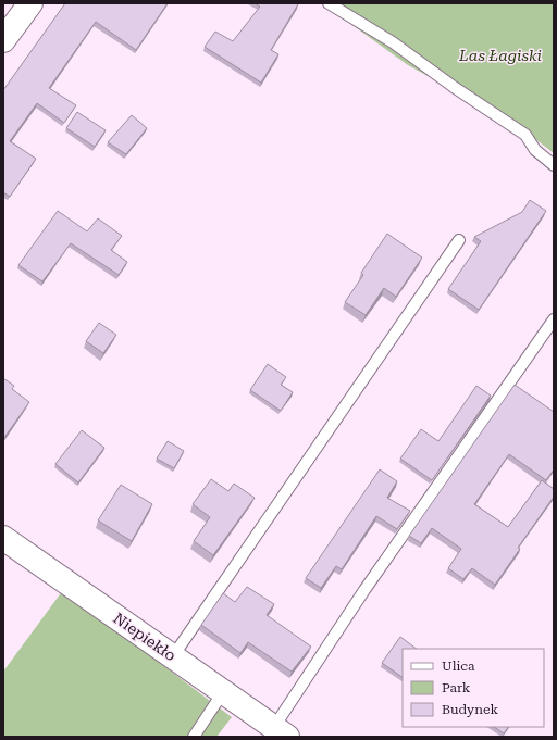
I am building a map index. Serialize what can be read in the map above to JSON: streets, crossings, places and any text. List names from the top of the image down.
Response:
{
  "streets": {
    "street": ["Niepiekło"]
  },
  "parks": ["Las Łagiski"],
  "legend": ["Ulica", "Park", "Budynek"]
}
